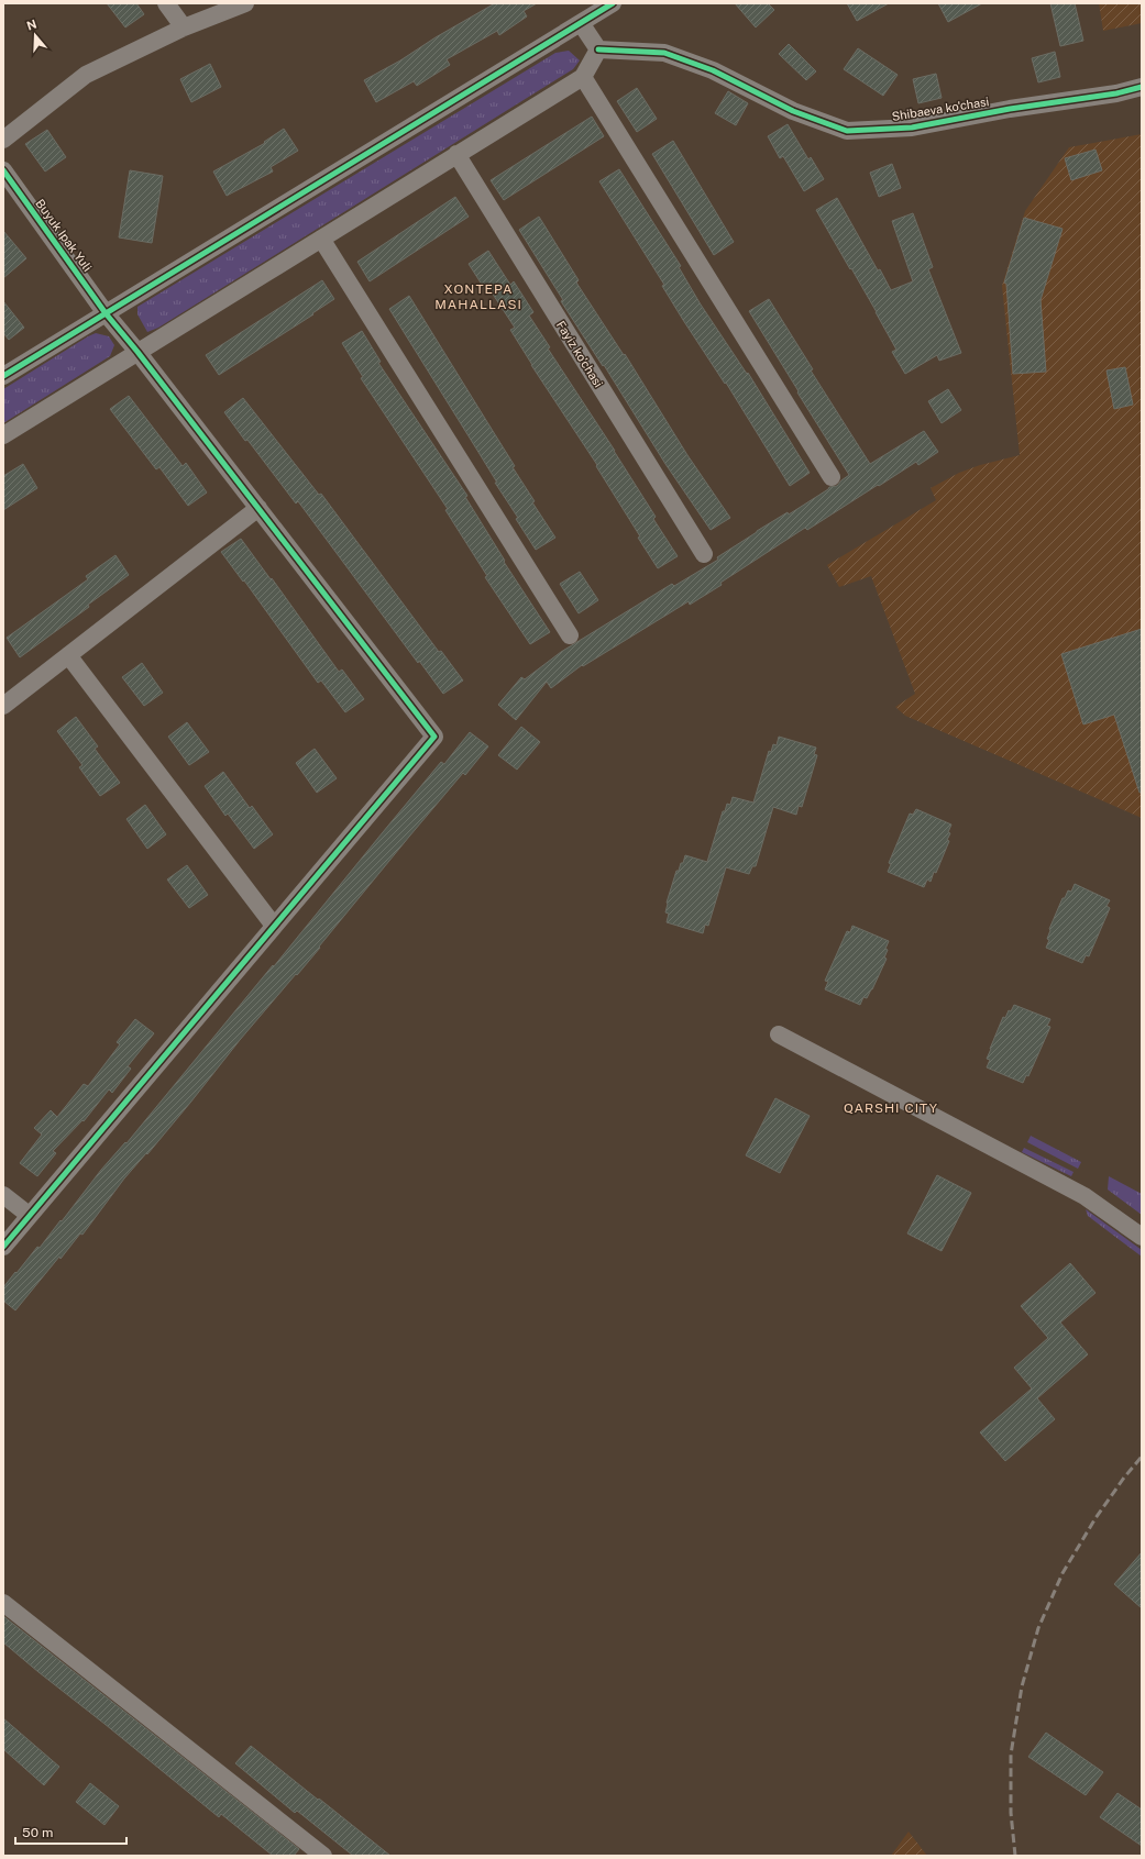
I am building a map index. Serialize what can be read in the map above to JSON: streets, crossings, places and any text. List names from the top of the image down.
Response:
{
  "streets": {
    "street": ["Shibaeva ko'chasi", "Buyuk Ipak Yuli", "Fayiz ko'chasi"]
  },
  "districts": ["XONTEPA MAHALLASI", "QARSHI CITY"],
  "scale_bar": "50 m",
  "north": "top"
}
